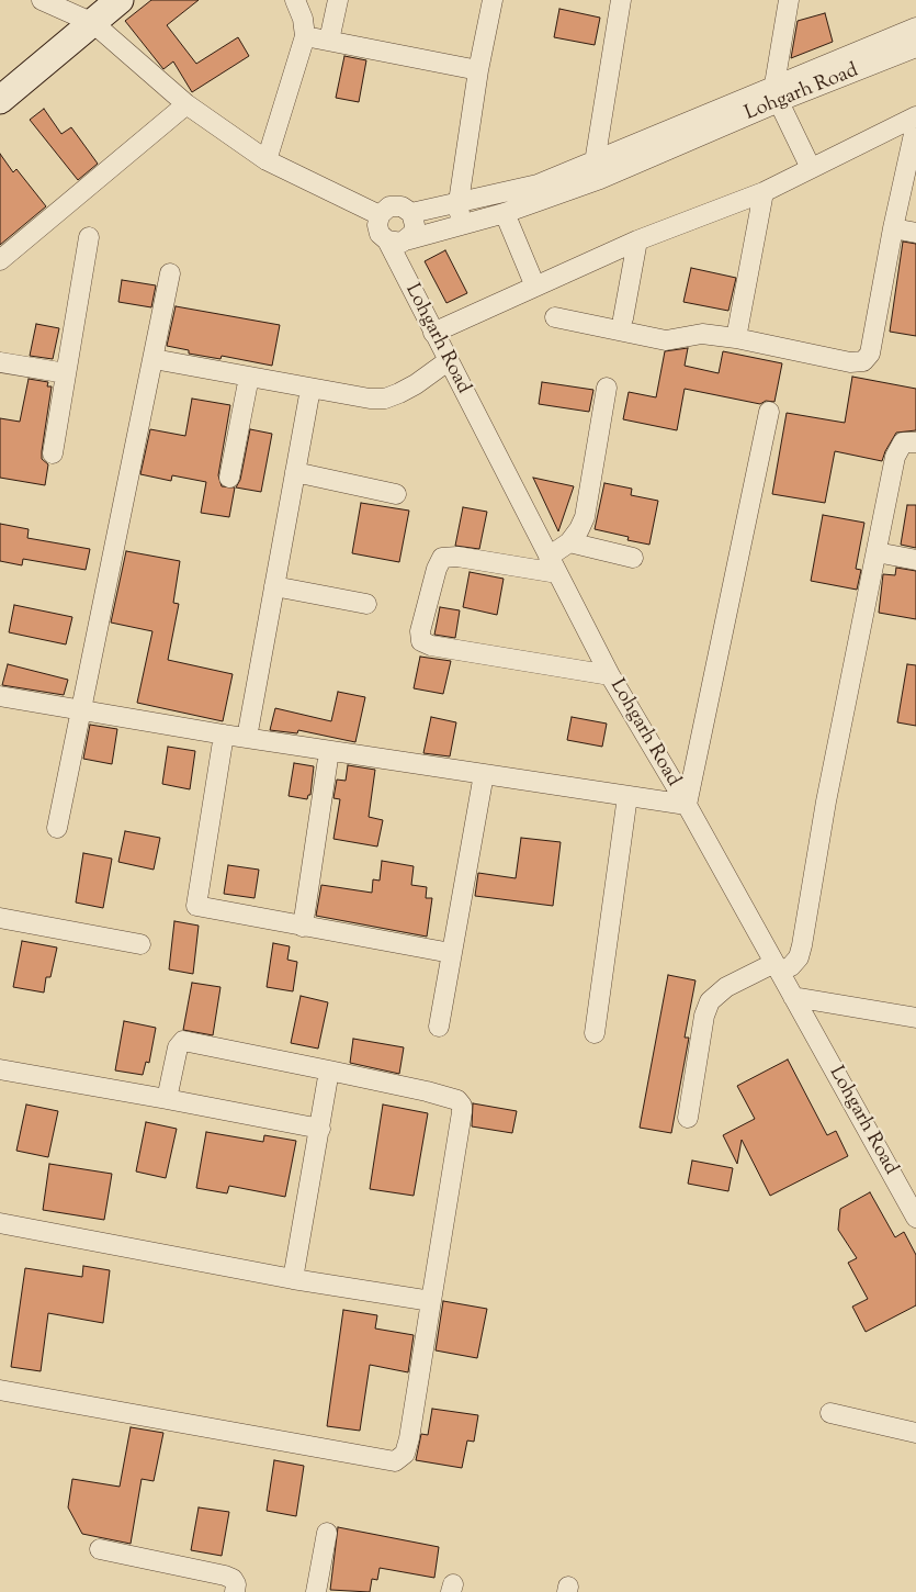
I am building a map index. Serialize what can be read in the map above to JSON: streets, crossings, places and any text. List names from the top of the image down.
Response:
{
  "streets": {
    "street": ["Lohgarh Road"]
  }
}
